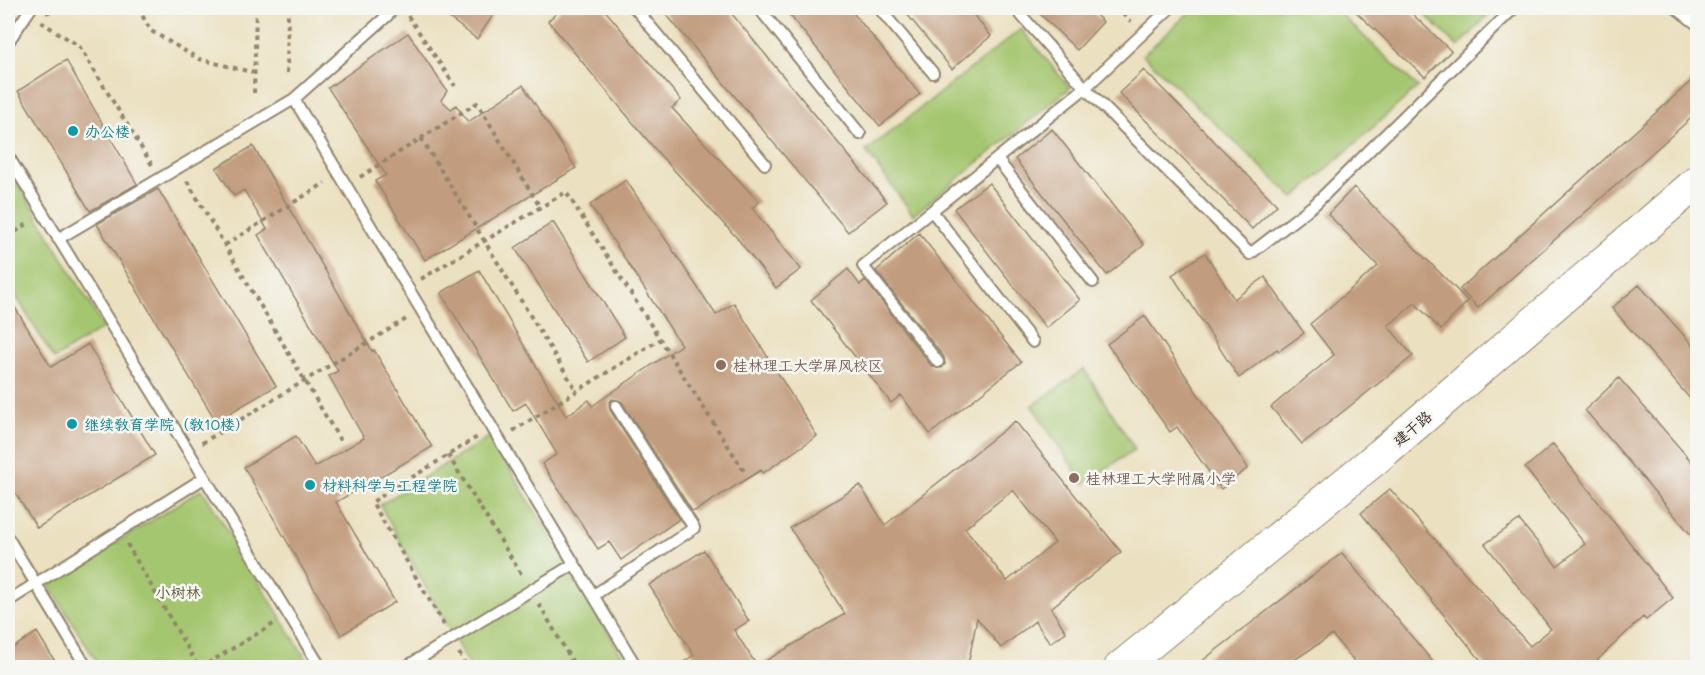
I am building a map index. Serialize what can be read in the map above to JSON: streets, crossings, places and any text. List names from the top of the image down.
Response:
{
  "streets": {
    "main road": ["建干路"]
  },
  "parks": ["小树林"],
  "places": [
    "办公楼",
    "桂林理工大学屏风校区",
    "继续教育学院（教10楼）",
    "桂林理工大学附属小学",
    "材料科学与工程学院"
  ]
}
